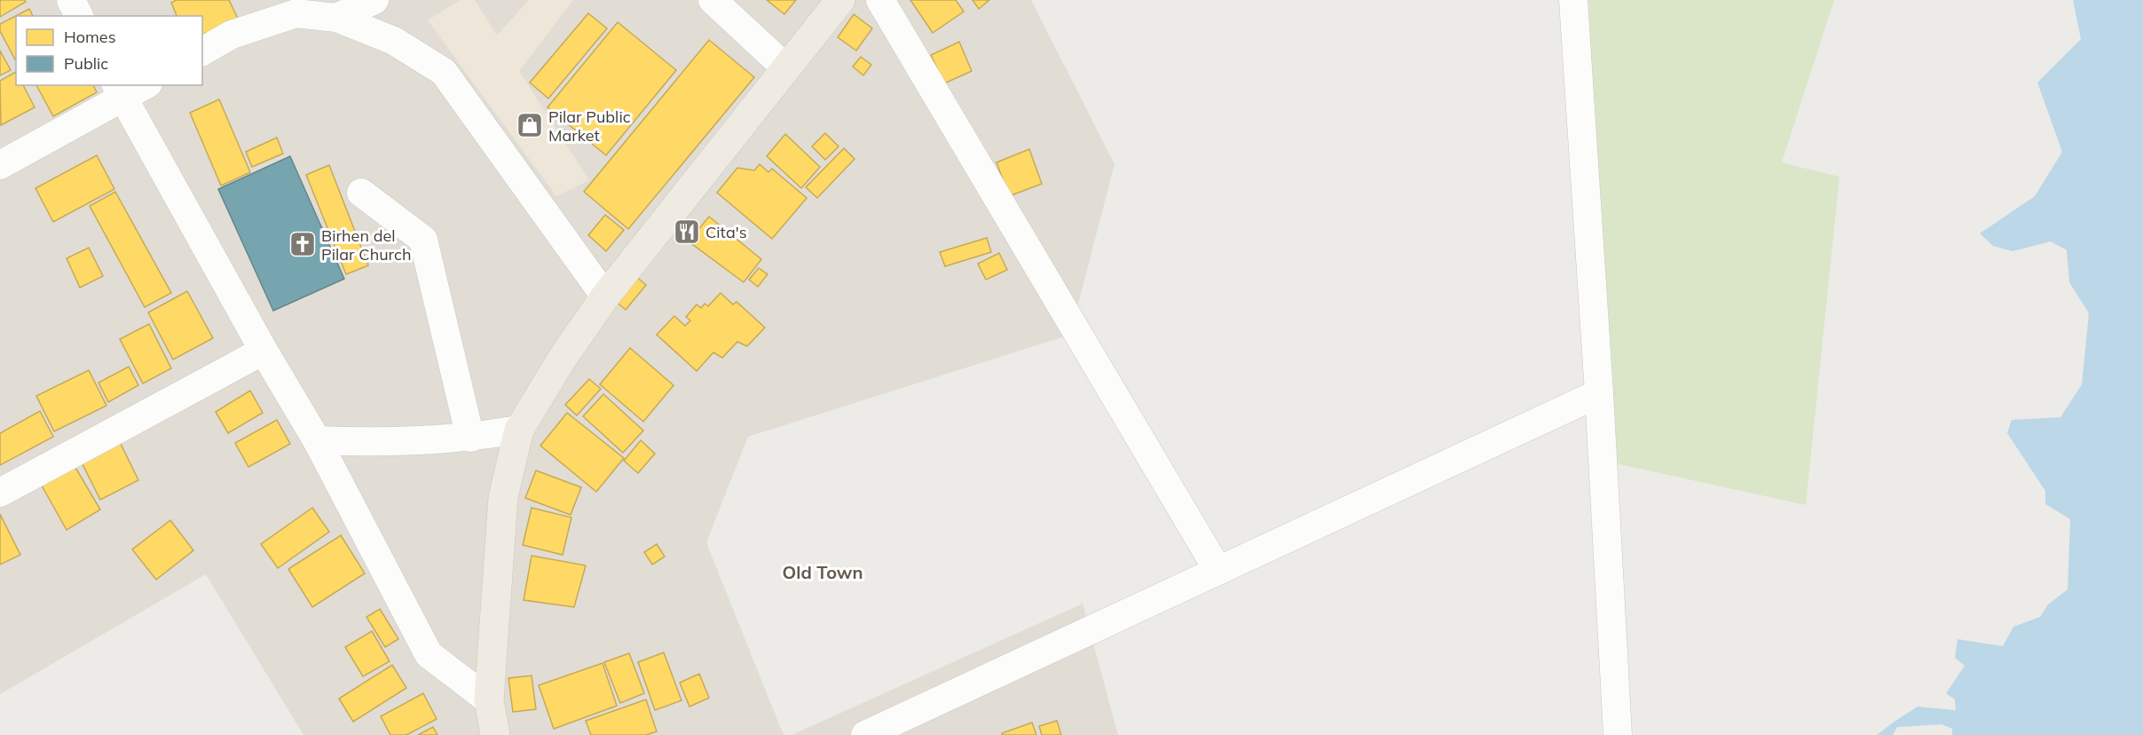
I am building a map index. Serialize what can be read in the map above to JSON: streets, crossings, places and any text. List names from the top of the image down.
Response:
{
  "districts": ["Old Town"],
  "places": {
    "shop": ["Pilar Public Market"],
    "restaurant": ["Cita's"],
    "church": ["Birhen del Pilar Church"]
  },
  "legend": ["Homes", "Public"]
}
